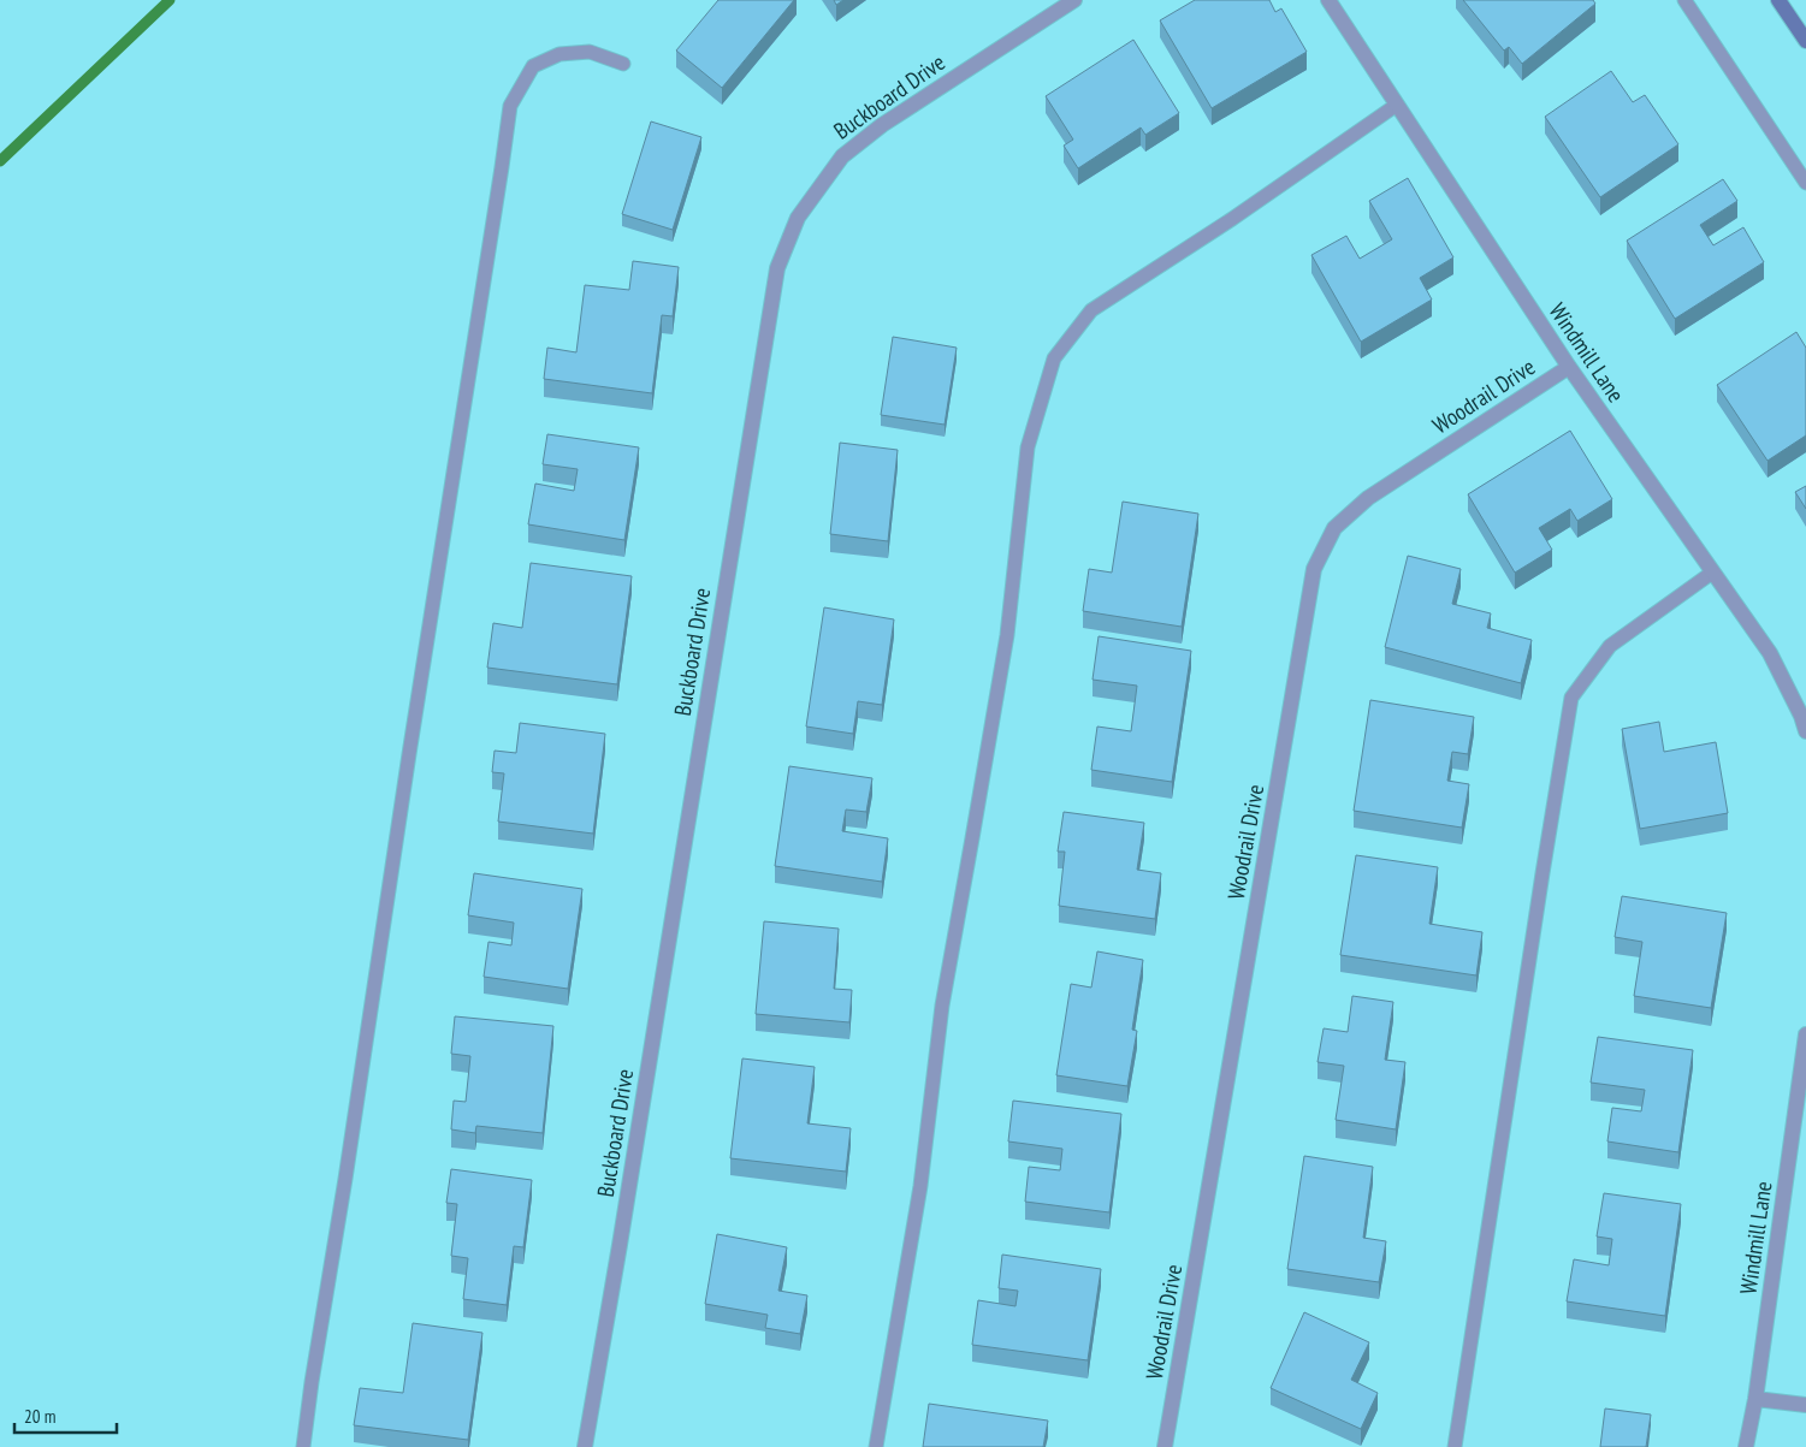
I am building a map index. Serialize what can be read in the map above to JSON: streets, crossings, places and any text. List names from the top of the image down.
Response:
{
  "streets": {
    "street": ["Buckboard Drive", "Windmill Lane", "Woodrail Drive"]
  },
  "crossings": [
    ["Windmill Lane", "Woodrail Drive"]
  ],
  "scale_bar": "20 m"
}
